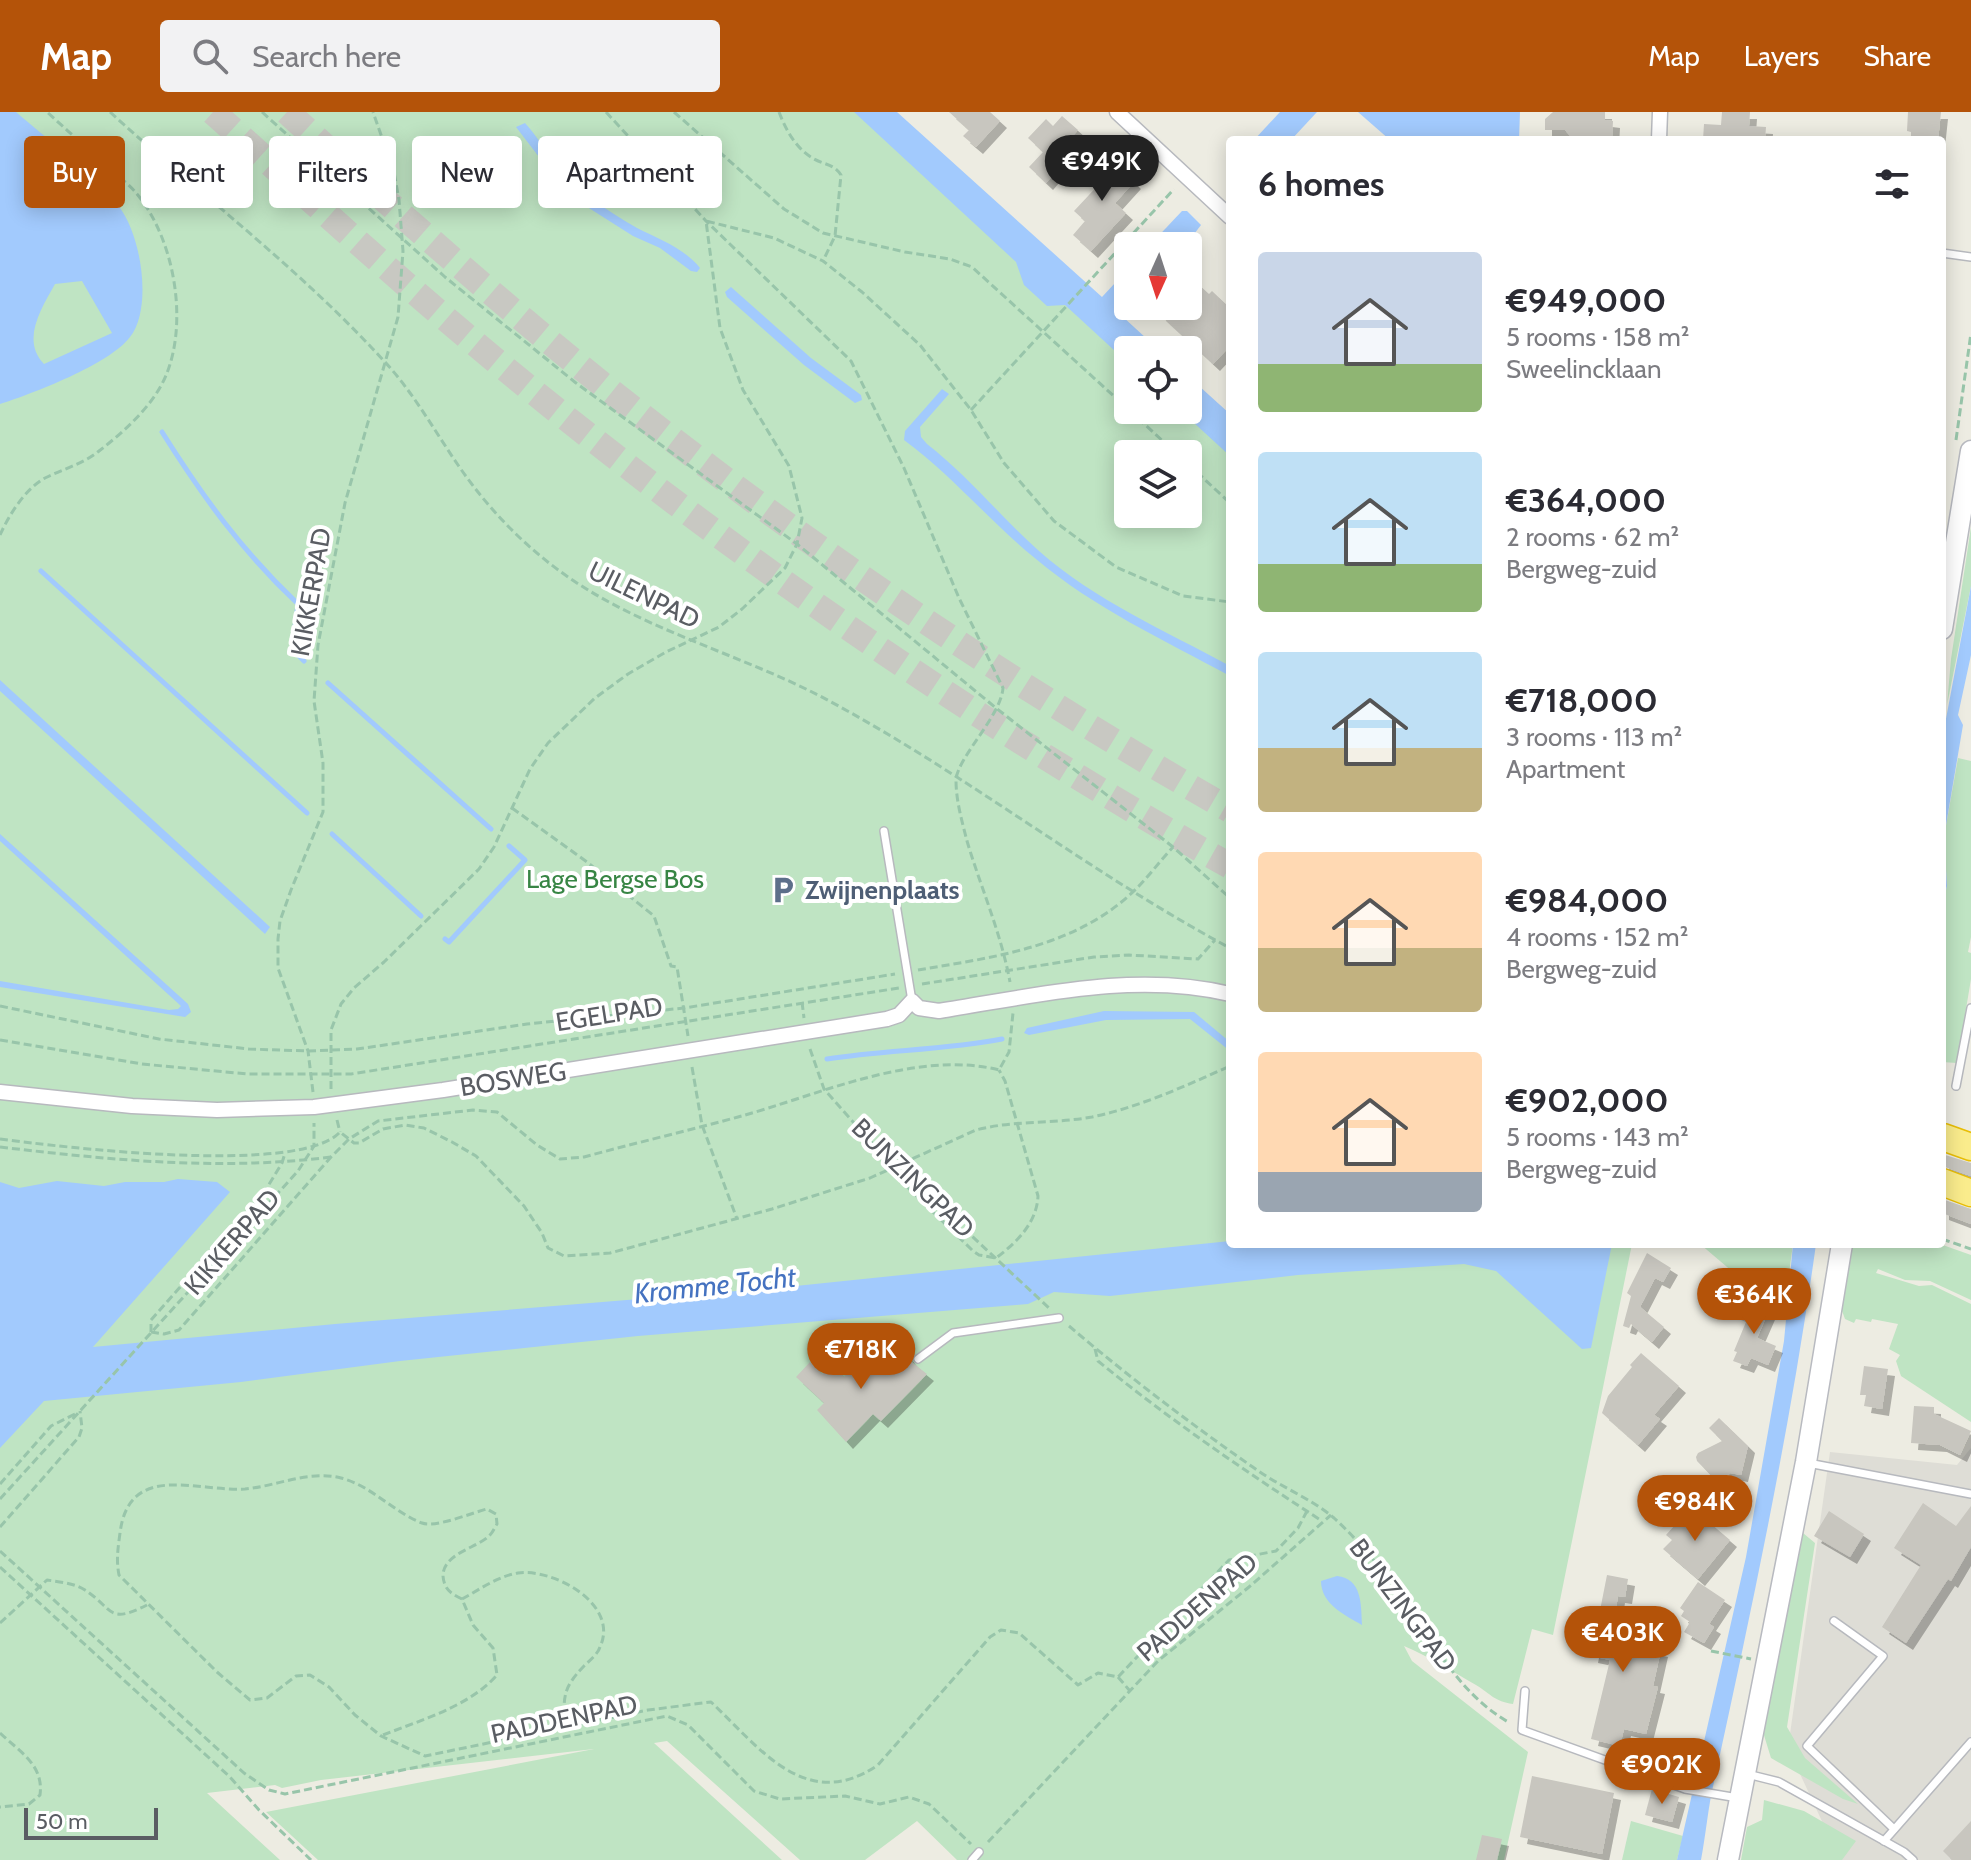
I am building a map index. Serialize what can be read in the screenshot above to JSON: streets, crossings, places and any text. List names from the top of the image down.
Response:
{
  "streets": {
    "street": ["BOSWEG"],
    "path": [
      "KIKKERPAD",
      "UILENPAD",
      "EGELPAD",
      "BUNZINGPAD",
      "PADDENPAD"
    ]
  },
  "crossings": [
    ["KIKKERPAD", "UILENPAD"],
    ["KIKKERPAD", "EGELPAD"],
    ["KIKKERPAD", "BOSWEG"],
    ["UILENPAD", "EGELPAD"],
    ["EGELPAD", "BOSWEG"],
    ["BOSWEG", "BUNZINGPAD"],
    ["BUNZINGPAD", "PADDENPAD"]
  ],
  "water": ["Kromme Tocht"],
  "parks": ["Lage Bergse Bos"],
  "places": {
    "parking": ["Zwijnenplaats"]
  },
  "scale_bar": "50 m",
  "north": "bottom",
  "page": {
    "header": "Map",
    "search": "Search here",
    "nav": ["Map", "Layers", "Share"],
    "price": [
      "€949K",
      "€364K",
      "€718K",
      "€984K",
      "€403K",
      "€902K"
    ],
    "chip": [
      "Buy",
      "Rent",
      "Filters",
      "New",
      "Apartment"
    ],
    "heading": "6 homes",
    "list": [
      {
        "name": "€949,000",
        "note": "5 rooms · 158 m² · Sweelincklaan"
      },
      {
        "name": "€364,000",
        "note": "2 rooms · 62 m² · Bergweg-zuid"
      },
      {
        "name": "€718,000",
        "note": "3 rooms · 113 m² · Apartment"
      },
      {
        "name": "€984,000",
        "note": "4 rooms · 152 m² · Bergweg-zuid"
      },
      {
        "name": "€902,000",
        "note": "5 rooms · 143 m² · Bergweg-zuid"
      }
    ],
    "scale": "50 m"
  }
}
